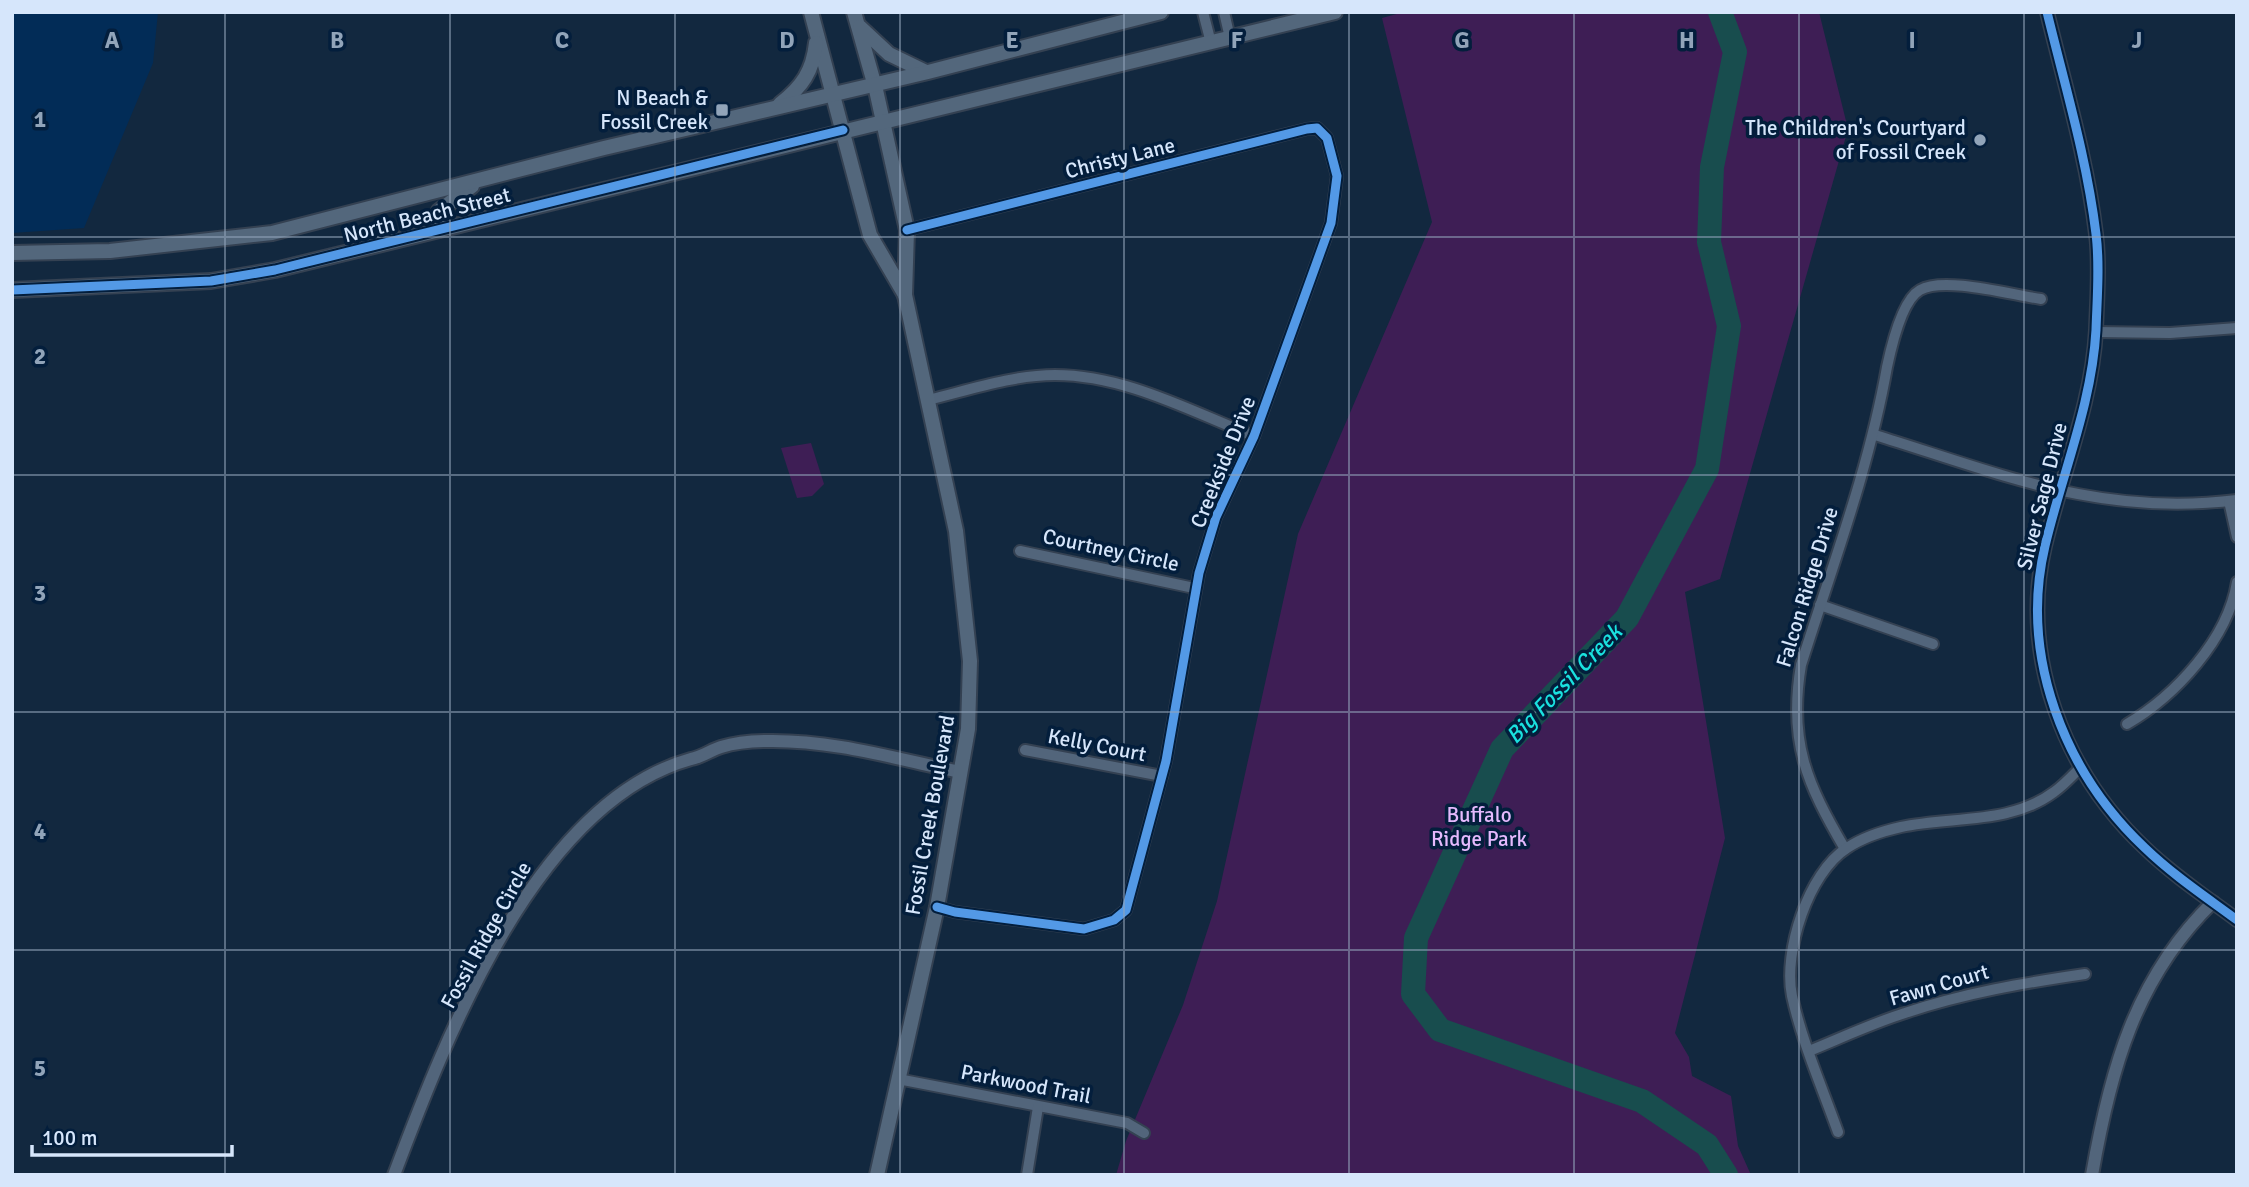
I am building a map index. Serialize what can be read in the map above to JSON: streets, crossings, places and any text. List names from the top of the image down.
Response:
{
  "streets": {
    "main road": ["North Beach Street", "Fossil Creek Boulevard"],
    "street": [
      "Christy Lane",
      "Creekside Drive",
      "Silver Sage Drive",
      "Courtney Circle",
      "Falcon Ridge Drive",
      "Kelly Court",
      "Fossil Ridge Circle",
      "Fawn Court",
      "Parkwood Trail"
    ]
  },
  "crossings": [
    ["Christy Lane", "Creekside Drive"],
    ["Christy Lane", "Fossil Creek Boulevard"],
    ["North Beach Street", "Fossil Creek Boulevard"],
    ["Creekside Drive", "Courtney Circle"],
    ["Creekside Drive", "Kelly Court"],
    ["Creekside Drive", "Fossil Creek Boulevard"],
    ["Fossil Creek Boulevard", "Fossil Ridge Circle"],
    ["Fossil Creek Boulevard", "Parkwood Trail"]
  ],
  "water": ["Big Fossil Creek"],
  "parks": ["Buffalo Ridge Park"],
  "places": {
    "transit": ["N Beach & Fossil Creek"],
    "other": ["The Children's Courtyard of Fossil Creek"]
  },
  "scale_bar": "100 m",
  "grid": {
    "columns": [
      "A",
      "B",
      "C",
      "D",
      "E",
      "F",
      "G",
      "H",
      "I",
      "J"
    ],
    "rows": [
      "1",
      "2",
      "3",
      "4",
      "5"
    ]
  }
}
